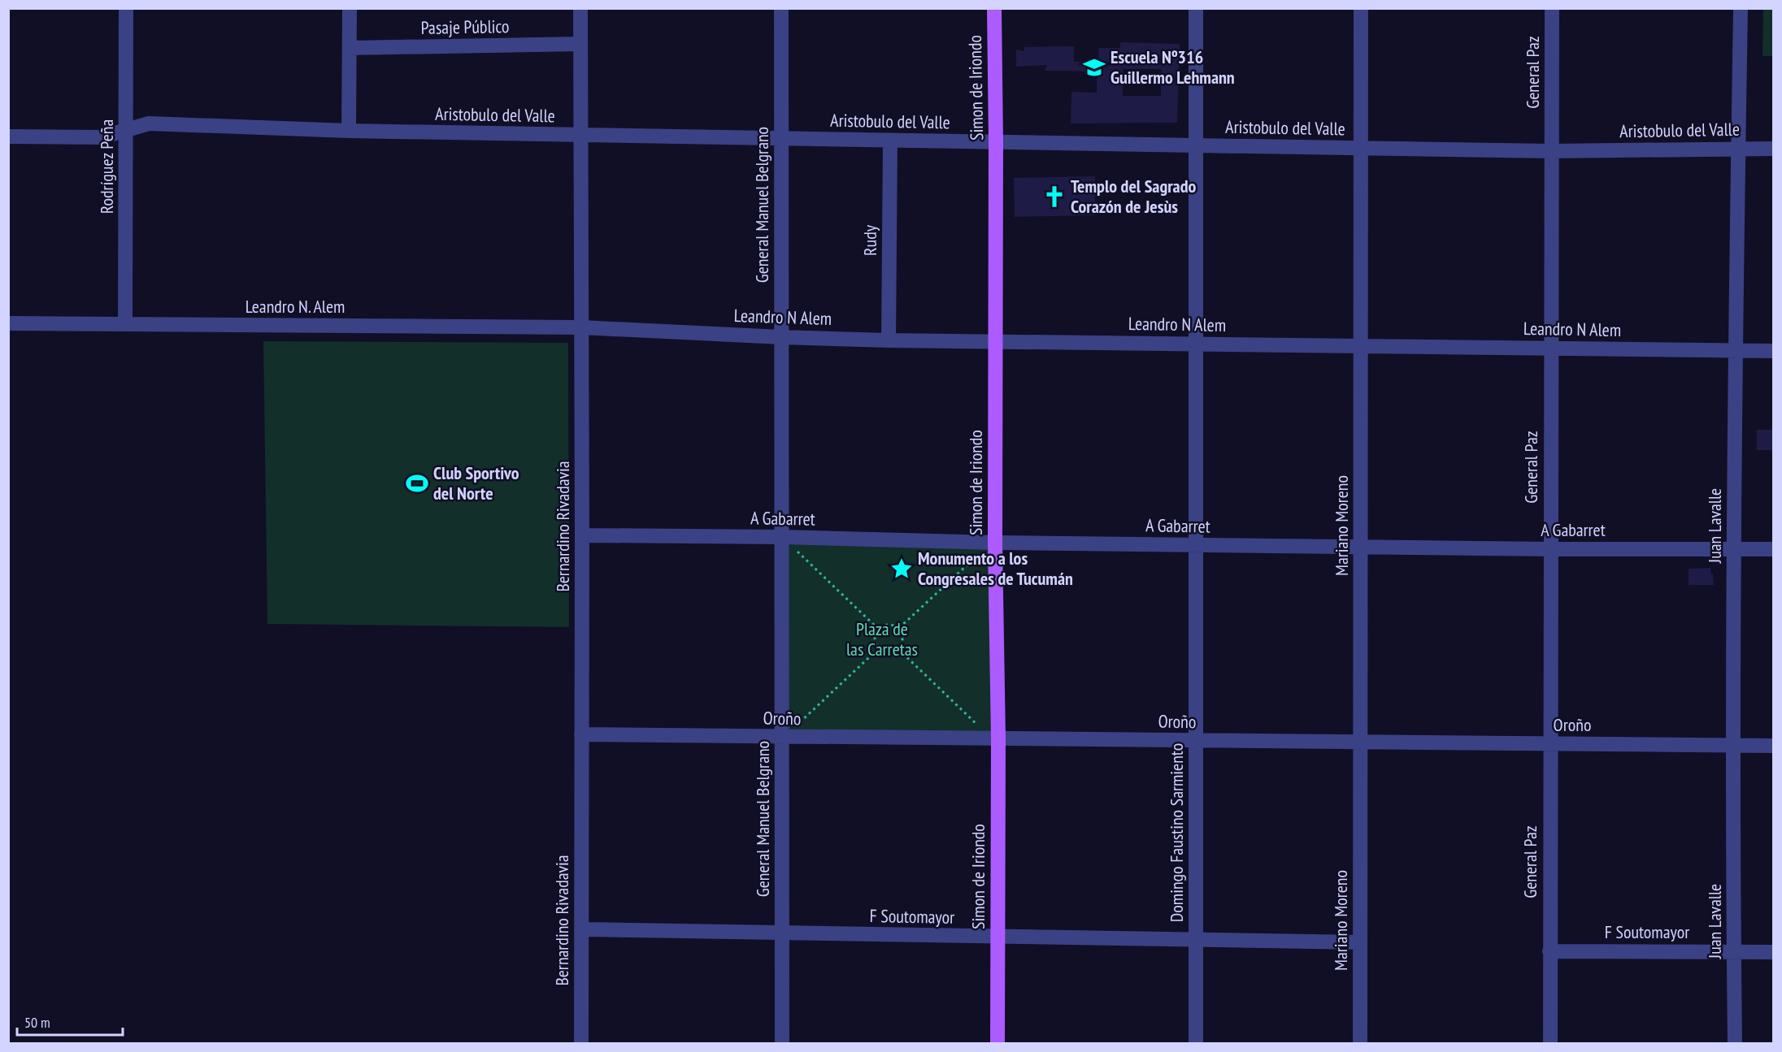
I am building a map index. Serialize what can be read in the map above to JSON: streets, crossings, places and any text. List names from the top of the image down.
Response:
{
  "streets": {
    "main road": ["Simon de Iriondo"],
    "street": [
      "Pasaje Público",
      "General Paz",
      "Aristobulo del Valle",
      "Rodríguez Peña",
      "General Manuel Belgrano",
      "Rudy",
      "Leandro N. Alem",
      "Leandro N Alem",
      "A Gabarret",
      "Mariano Moreno",
      "Juan Lavalle",
      "Bernardino Rivadavia",
      "Oroño",
      "Domingo Faustino Sarmiento",
      "F Soutomayor"
    ]
  },
  "crossings": [
    ["Pasaje Público", "Bernardino Rivadavia"],
    ["General Paz", "Aristobulo del Valle"],
    ["General Paz", "Leandro N Alem"],
    ["General Paz", "A Gabarret"],
    ["General Paz", "Oroño"],
    ["General Paz", "F Soutomayor"],
    ["Simon de Iriondo", "Aristobulo del Valle"],
    ["Simon de Iriondo", "Leandro N Alem"],
    ["Simon de Iriondo", "A Gabarret"],
    ["Simon de Iriondo", "Oroño"],
    ["Simon de Iriondo", "F Soutomayor"],
    ["Aristobulo del Valle", "Rodríguez Peña"],
    ["Aristobulo del Valle", "General Manuel Belgrano"],
    ["Aristobulo del Valle", "Rudy"],
    ["Aristobulo del Valle", "Mariano Moreno"],
    ["Aristobulo del Valle", "Juan Lavalle"],
    ["Aristobulo del Valle", "Bernardino Rivadavia"],
    ["Aristobulo del Valle", "Domingo Faustino Sarmiento"],
    ["Rodríguez Peña", "Leandro N. Alem"],
    ["General Manuel Belgrano", "Leandro N Alem"],
    ["General Manuel Belgrano", "A Gabarret"],
    ["General Manuel Belgrano", "Oroño"],
    ["General Manuel Belgrano", "F Soutomayor"],
    ["Rudy", "Leandro N Alem"],
    ["Leandro N. Alem", "Leandro N Alem"],
    ["Leandro N. Alem", "Bernardino Rivadavia"],
    ["Leandro N Alem", "Mariano Moreno"],
    ["Leandro N Alem", "Juan Lavalle"],
    ["Leandro N Alem", "Bernardino Rivadavia"],
    ["Leandro N Alem", "Domingo Faustino Sarmiento"],
    ["A Gabarret", "Mariano Moreno"],
    ["A Gabarret", "Juan Lavalle"],
    ["A Gabarret", "Bernardino Rivadavia"],
    ["A Gabarret", "Domingo Faustino Sarmiento"],
    ["Mariano Moreno", "Oroño"],
    ["Mariano Moreno", "F Soutomayor"],
    ["Juan Lavalle", "Oroño"],
    ["Juan Lavalle", "F Soutomayor"],
    ["Bernardino Rivadavia", "Oroño"],
    ["Bernardino Rivadavia", "F Soutomayor"],
    ["Oroño", "Domingo Faustino Sarmiento"],
    ["Domingo Faustino Sarmiento", "F Soutomayor"]
  ],
  "parks": ["Plaza de las Carretas"],
  "places": {
    "school or university": ["Escuela Nº316 Guillermo Lehmann"],
    "church": ["Templo del Sagrado Corazón de Jesùs"],
    "sports": ["Club Sportivo del Norte"],
    "place": ["Monumento a los Congresales de Tucumán"]
  },
  "scale_bar": "50 m"
}
